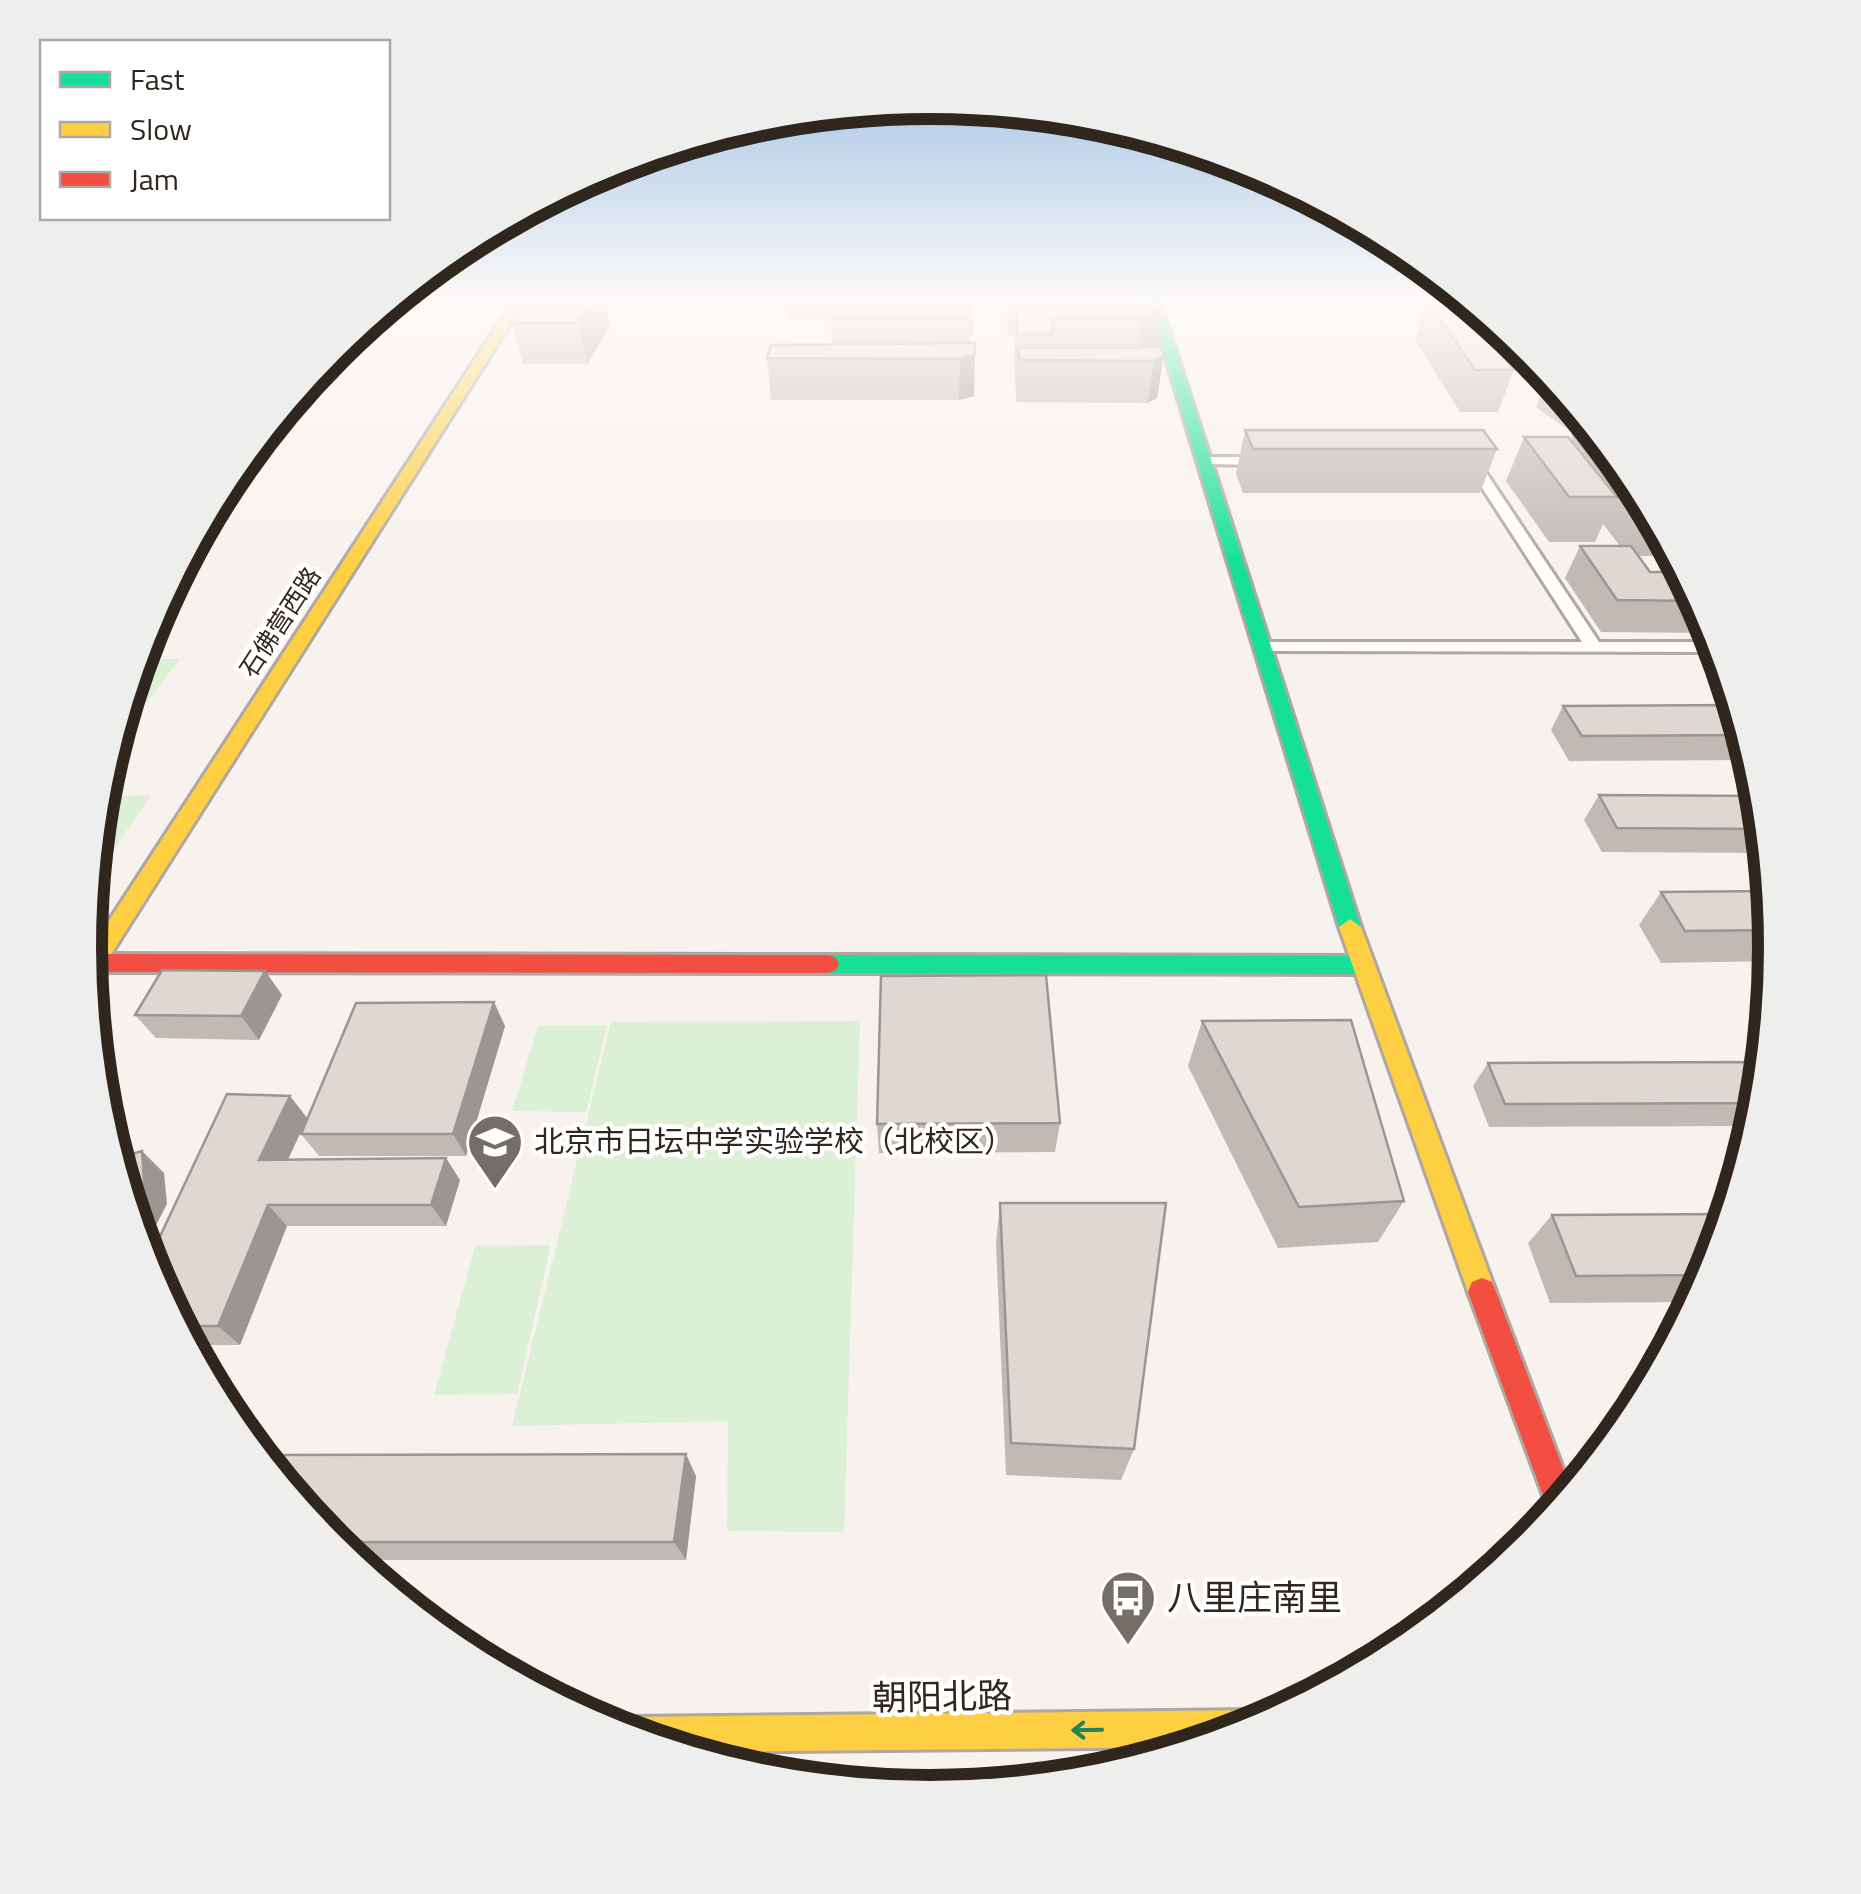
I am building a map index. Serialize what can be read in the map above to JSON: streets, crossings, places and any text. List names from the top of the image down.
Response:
{
  "streets": {
    "street": ["石佛营西路", "朝阳北路"]
  },
  "one_way": ["朝阳北路"],
  "places": {
    "school or university": ["北京市日坛中学实验学校（北校区）"],
    "bus stop": ["八里庄南里"]
  },
  "legend": ["Fast", "Slow", "Jam"]
}
